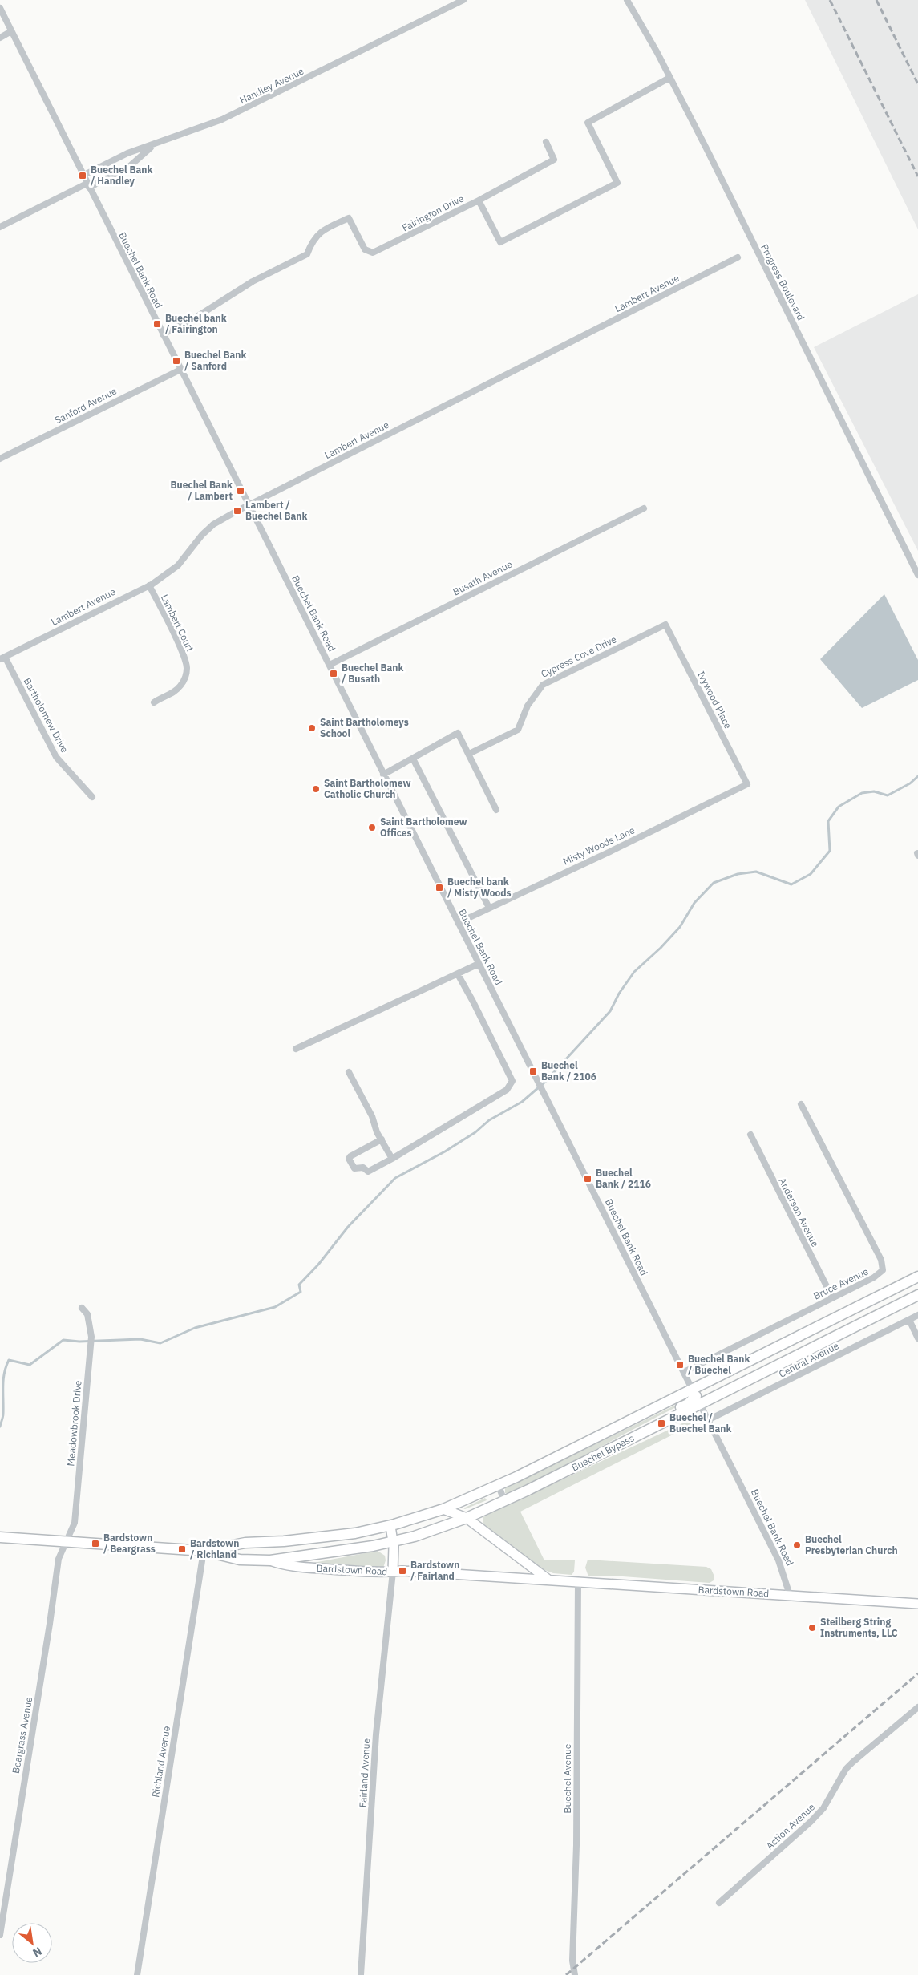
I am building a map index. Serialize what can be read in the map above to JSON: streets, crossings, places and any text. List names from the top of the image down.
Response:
{
  "streets": {
    "main road": ["Buechel Bypass", "Bardstown Road"],
    "street": [
      "Handley Avenue",
      "Fairington Drive",
      "Buechel Bank Road",
      "Progress Boulevard",
      "Lambert Avenue",
      "Sanford Avenue",
      "Busath Avenue",
      "Lambert Court",
      "Cypress Cove Drive",
      "Ivywood Place",
      "Bartholomew Drive",
      "Misty Woods Lane",
      "Anderson Avenue",
      "Bruce Avenue",
      "Central Avenue",
      "Meadowbrook Drive",
      "Beargrass Avenue",
      "Richland Avenue",
      "Fairland Avenue",
      "Buechel Avenue",
      "Action Avenue"
    ]
  },
  "crossings": [
    ["Handley Avenue", "Buechel Bank Road"],
    ["Fairington Drive", "Buechel Bank Road"],
    ["Fairington Drive", "Progress Boulevard"],
    ["Buechel Bank Road", "Lambert Avenue"],
    ["Buechel Bank Road", "Sanford Avenue"],
    ["Buechel Bank Road", "Busath Avenue"],
    ["Buechel Bank Road", "Misty Woods Lane"],
    ["Buechel Bank Road", "Bruce Avenue"],
    ["Buechel Bank Road", "Central Avenue"],
    ["Buechel Bank Road", "Buechel Bypass"],
    ["Buechel Bank Road", "Bardstown Road"],
    ["Lambert Avenue", "Lambert Court"],
    ["Lambert Avenue", "Bartholomew Drive"],
    ["Cypress Cove Drive", "Ivywood Place"],
    ["Ivywood Place", "Misty Woods Lane"],
    ["Anderson Avenue", "Bruce Avenue"],
    ["Meadowbrook Drive", "Bardstown Road"],
    ["Meadowbrook Drive", "Beargrass Avenue"],
    ["Buechel Bypass", "Bardstown Road"],
    ["Bardstown Road", "Beargrass Avenue"],
    ["Bardstown Road", "Richland Avenue"],
    ["Bardstown Road", "Fairland Avenue"],
    ["Bardstown Road", "Buechel Avenue"]
  ],
  "places": {
    "transit": [
      "Buechel Bank / Handley",
      "Buechel bank / Fairington",
      "Buechel Bank / Sanford",
      "Buechel Bank / Lambert",
      "Lambert / Buechel Bank",
      "Buechel Bank / Busath",
      "Buechel bank / Misty Woods",
      "Buechel Bank / 2106",
      "Buechel Bank / 2116",
      "Buechel Bank / Buechel",
      "Buechel / Buechel Bank",
      "Bardstown / Beargrass",
      "Bardstown / Richland",
      "Bardstown / Fairland"
    ],
    "other": [
      "Saint Bartholomeys School",
      "Saint Bartholomew Catholic Church",
      "Saint Bartholomew Offices",
      "Buechel Presbyterian Church",
      "Steilberg String Instruments, LLC"
    ]
  },
  "north": "bottom right"
}
